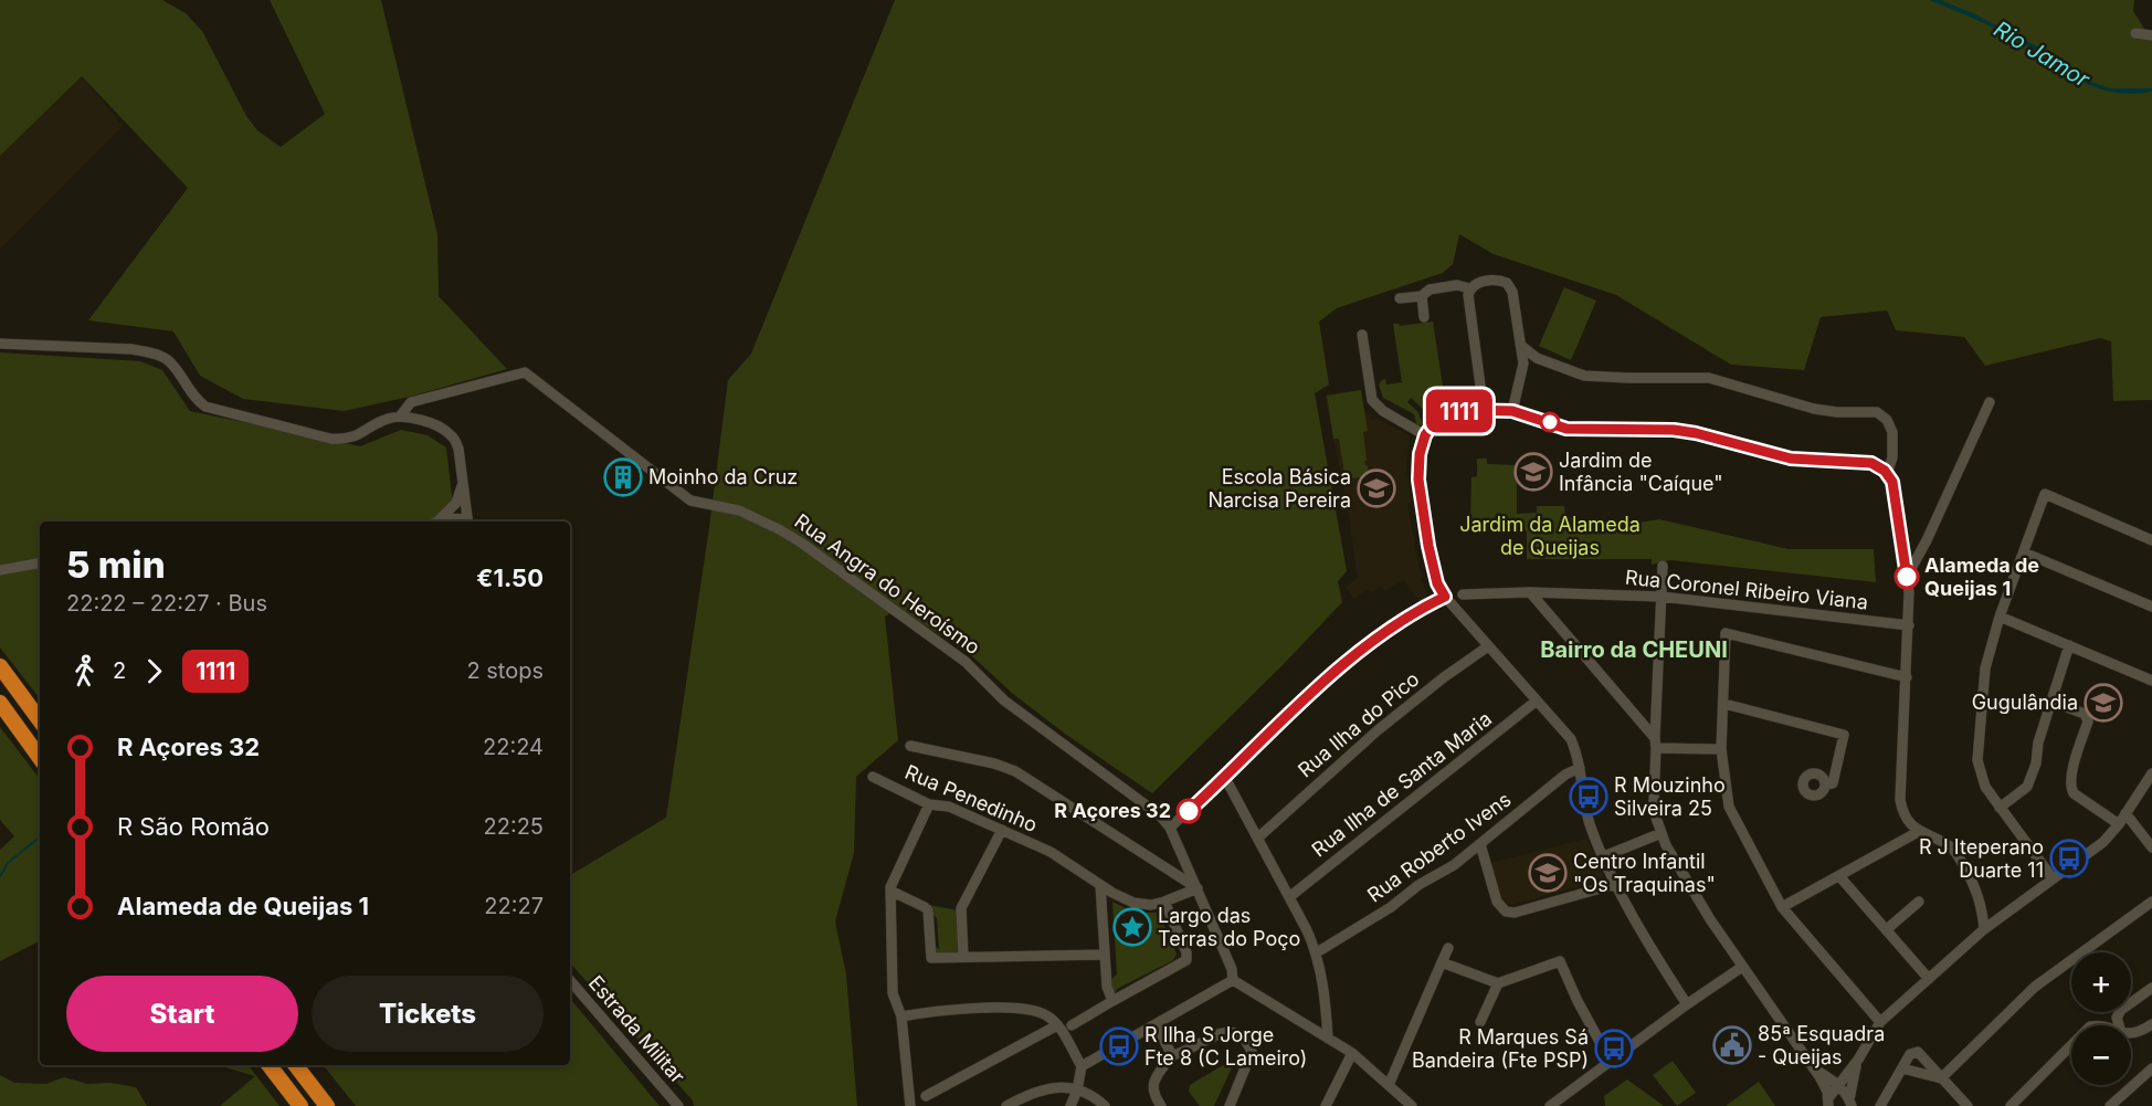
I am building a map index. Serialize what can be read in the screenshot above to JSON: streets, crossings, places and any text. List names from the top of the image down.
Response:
{
  "streets": {
    "street": [
      "Rua Angra do Heroísmo",
      "Rua Coronel Ribeiro Viana",
      "Rua Ilha do Pico",
      "Rua Ilha de Santa Maria",
      "Rua Penedinho",
      "Rua Roberto Ivens",
      "Estrada Militar"
    ]
  },
  "crossings": [
    ["Rua Angra do Heroísmo", "Rua Penedinho"]
  ],
  "districts": ["Bairro da CHEUNI"],
  "water": ["Rio Jamor"],
  "parks": ["Jardim da Alameda de Queijas"],
  "places": {
    "school or university": [
      "Jardim de Infância \"Caíque\"",
      "Escola Básica Narcisa Pereira",
      "Gugulândia",
      "Centro Infantil \"Os Traquinas\""
    ],
    "building": ["Moinho da Cruz"],
    "other": ["Alameda de Queijas 1", "R Açores 32"],
    "bus stop": [
      "R Mouzinho Silveira 25",
      "R J Iteperano Duarte 11",
      "R Ilha S Jorge Fte 8 (C Lameiro)",
      "R Marques Sá Bandeira (Fte PSP)"
    ],
    "place": ["Largo das Terras do Poço"],
    "public building": ["85ª Esquadra - Queijas"]
  },
  "lines": ["bus line 1111"],
  "page": {
    "on_map": "1111",
    "heading": ["5 min", "22:22 – 22:27 · Bus", "€1.50"],
    "legs": ["2", "1111", "2 stops"],
    "list": [
      {
        "name": "R Açores 32",
        "value": "22:24"
      },
      {
        "name": "R São Romão",
        "value": "22:25"
      },
      {
        "name": "Alameda de Queijas 1",
        "value": "22:27"
      }
    ],
    "map_buttons": ["+", "−"],
    "buttons": ["Start", "Tickets"]
  }
}
